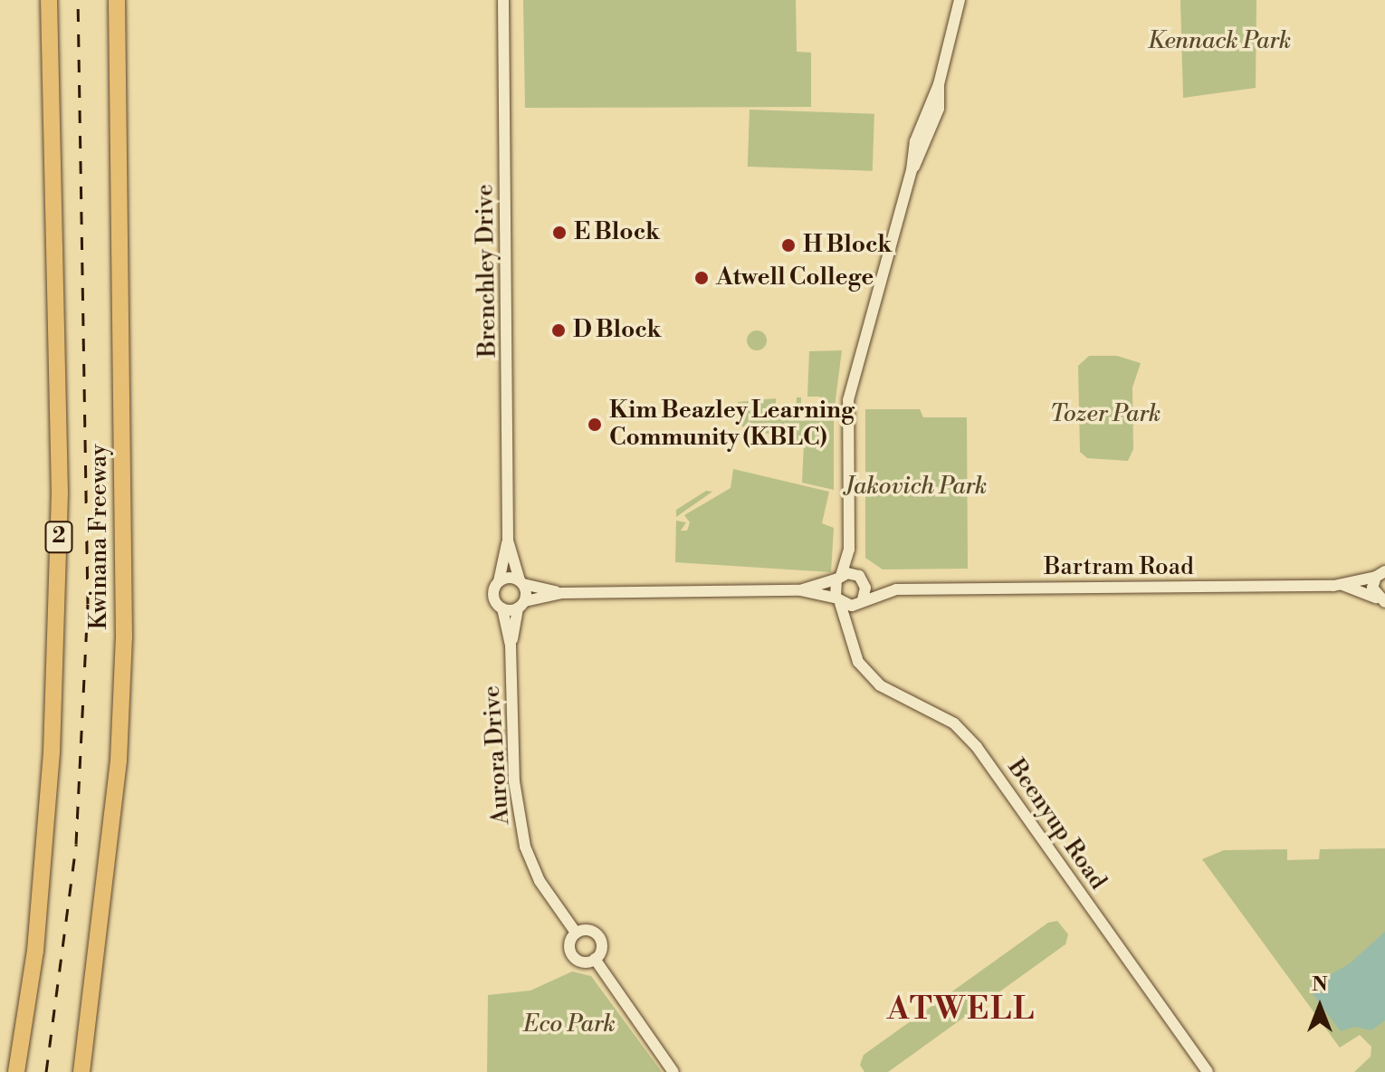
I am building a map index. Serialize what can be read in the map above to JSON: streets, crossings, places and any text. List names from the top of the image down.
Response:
{
  "streets": {
    "highway": ["2", "Kwinana Freeway"],
    "street": [
      "Brenchley Drive",
      "Bartram Road",
      "Aurora Drive",
      "Beenyup Road"
    ]
  },
  "crossings": [
    ["Brenchley Drive", "Aurora Drive"],
    ["Bartram Road", "Beenyup Road"]
  ],
  "districts": ["ATWELL"],
  "parks": [
    "Kennack Park",
    "Tozer Park",
    "Jakovich Park",
    "Eco Park"
  ],
  "places": [
    "E Block",
    "H Block",
    "Atwell College",
    "D Block",
    "Kim Beazley Learning Community (KBLC)"
  ],
  "north": "top"
}
